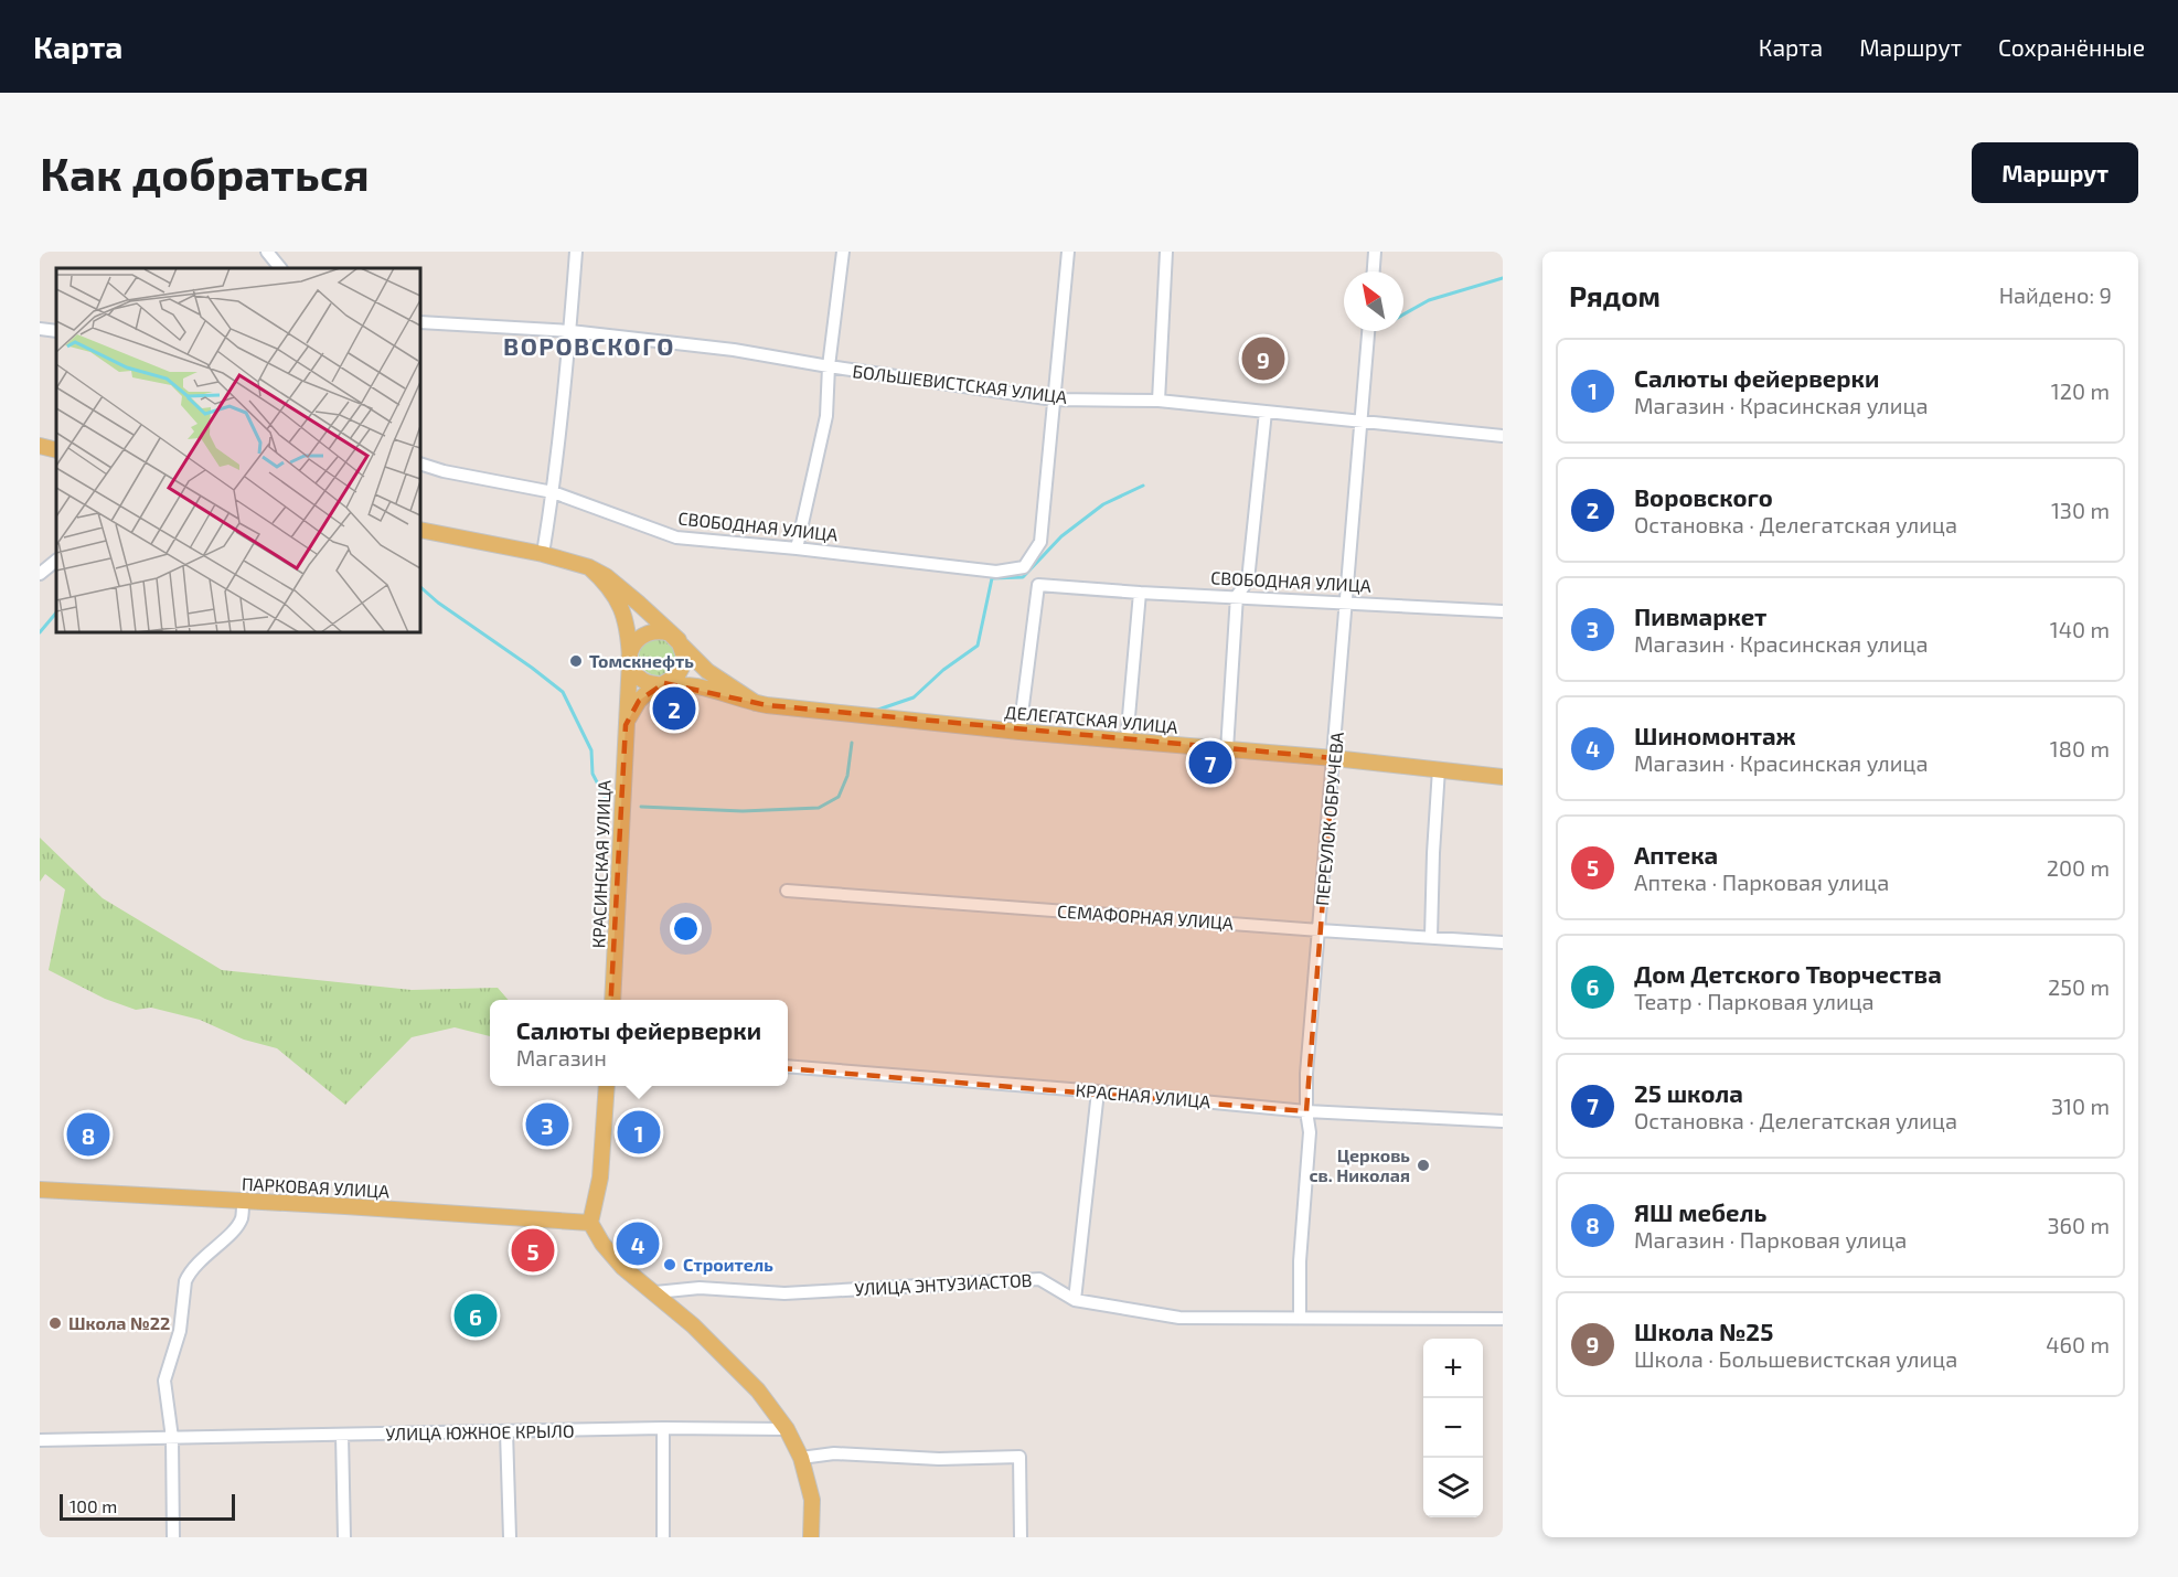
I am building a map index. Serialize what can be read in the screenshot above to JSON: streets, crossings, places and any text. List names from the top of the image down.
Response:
{
  "streets": {
    "main road": ["ДЕЛЕГАТСКАЯ УЛИЦА", "КРАСИНСКАЯ УЛИЦА", "ПАРКОВАЯ УЛИЦА"],
    "street": [
      "БОЛЬШЕВИСТСКАЯ УЛИЦА",
      "СВОБОДНАЯ УЛИЦА",
      "ПЕРЕУЛОК ОБРУЧЕВА",
      "СЕМАФОРНАЯ УЛИЦА",
      "КРАСНАЯ УЛИЦА",
      "УЛИЦА ЭНТУЗИАСТОВ",
      "УЛИЦА ЮЖНОЕ КРЫЛО"
    ]
  },
  "crossings": [
    ["БОЛЬШЕВИСТСКАЯ УЛИЦА", "СВОБОДНАЯ УЛИЦА"],
    ["БОЛЬШЕВИСТСКАЯ УЛИЦА", "ПЕРЕУЛОК ОБРУЧЕВА"],
    ["СВОБОДНАЯ УЛИЦА", "ДЕЛЕГАТСКАЯ УЛИЦА"],
    ["СВОБОДНАЯ УЛИЦА", "ПЕРЕУЛОК ОБРУЧЕВА"],
    ["ДЕЛЕГАТСКАЯ УЛИЦА", "ПЕРЕУЛОК ОБРУЧЕВА"],
    ["ДЕЛЕГАТСКАЯ УЛИЦА", "КРАСИНСКАЯ УЛИЦА"],
    ["ПЕРЕУЛОК ОБРУЧЕВА", "СЕМАФОРНАЯ УЛИЦА"],
    ["ПЕРЕУЛОК ОБРУЧЕВА", "КРАСНАЯ УЛИЦА"],
    ["ПЕРЕУЛОК ОБРУЧЕВА", "УЛИЦА ЭНТУЗИАСТОВ"]
  ],
  "districts": ["ВОРОВСКОГО"],
  "places": [
    "Томскнефть",
    "Церковь св. Николая",
    "Строитель",
    "Школа №22"
  ],
  "scale_bar": "100 m",
  "north": "top left",
  "page": {
    "header": "Карта",
    "nav": ["Карта", "Маршрут", "Сохранённые"],
    "buttons": "Маршрут",
    "title": "Как добраться",
    "heading": ["Рядом", "Найдено: 9"],
    "pins": [
      "9",
      "2",
      "7",
      "3",
      "1",
      "8",
      "4",
      "5",
      "6"
    ],
    "list": [
      {
        "mark": "1",
        "name": "Салюты фейерверки",
        "note": "Магазин · Красинская улица",
        "value": "120 m"
      },
      {
        "mark": "2",
        "name": "Воровского",
        "note": "Остановка · Делегатская улица",
        "value": "130 m"
      },
      {
        "mark": "3",
        "name": "Пивмаркет",
        "note": "Магазин · Красинская улица",
        "value": "140 m"
      },
      {
        "mark": "4",
        "name": "Шиномонтаж",
        "note": "Магазин · Красинская улица",
        "value": "180 m"
      },
      {
        "mark": "5",
        "name": "Аптека",
        "note": "Аптека · Парковая улица",
        "value": "200 m"
      },
      {
        "mark": "6",
        "name": "Дом Детского Творчества",
        "note": "Театр · Парковая улица",
        "value": "250 m"
      },
      {
        "mark": "7",
        "name": "25 школа",
        "note": "Остановка · Делегатская улица",
        "value": "310 m"
      },
      {
        "mark": "8",
        "name": "ЯШ мебель",
        "note": "Магазин · Парковая улица",
        "value": "360 m"
      },
      {
        "mark": "9",
        "name": "Школа №25",
        "note": "Школа · Большевистская улица",
        "value": "460 m"
      }
    ],
    "popup": ["Салюты фейерверки", "Магазин"],
    "map_buttons": ["+", "−"],
    "scale": "100 m"
  }
}
